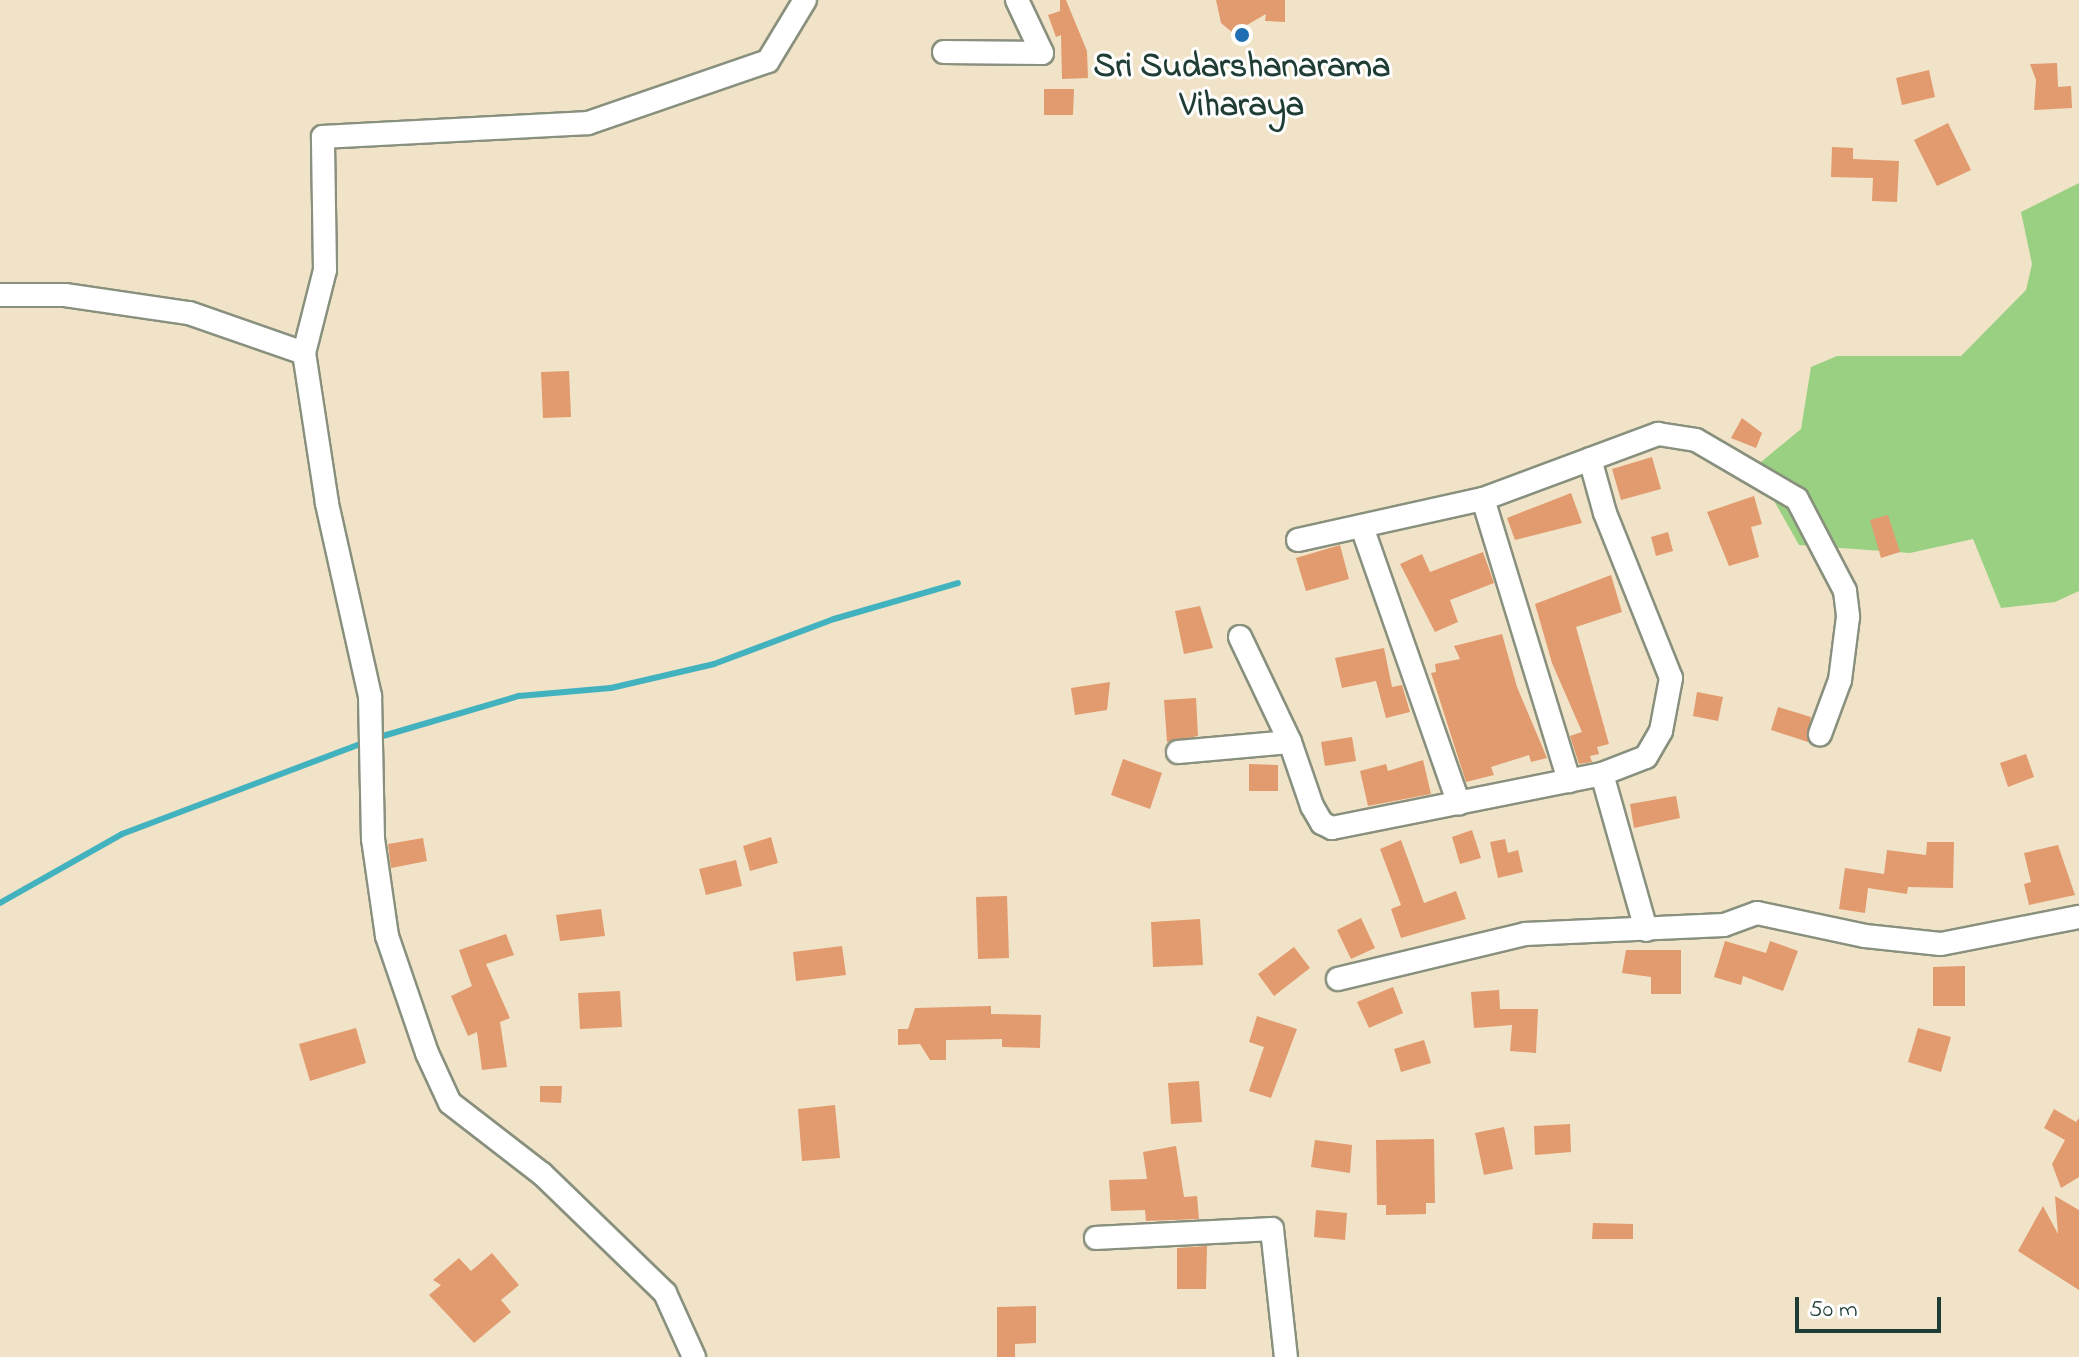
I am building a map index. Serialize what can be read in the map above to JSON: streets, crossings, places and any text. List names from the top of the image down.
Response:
{
  "places": ["Sri Sudarshanarama Viharaya"],
  "scale_bar": "50 m"
}
